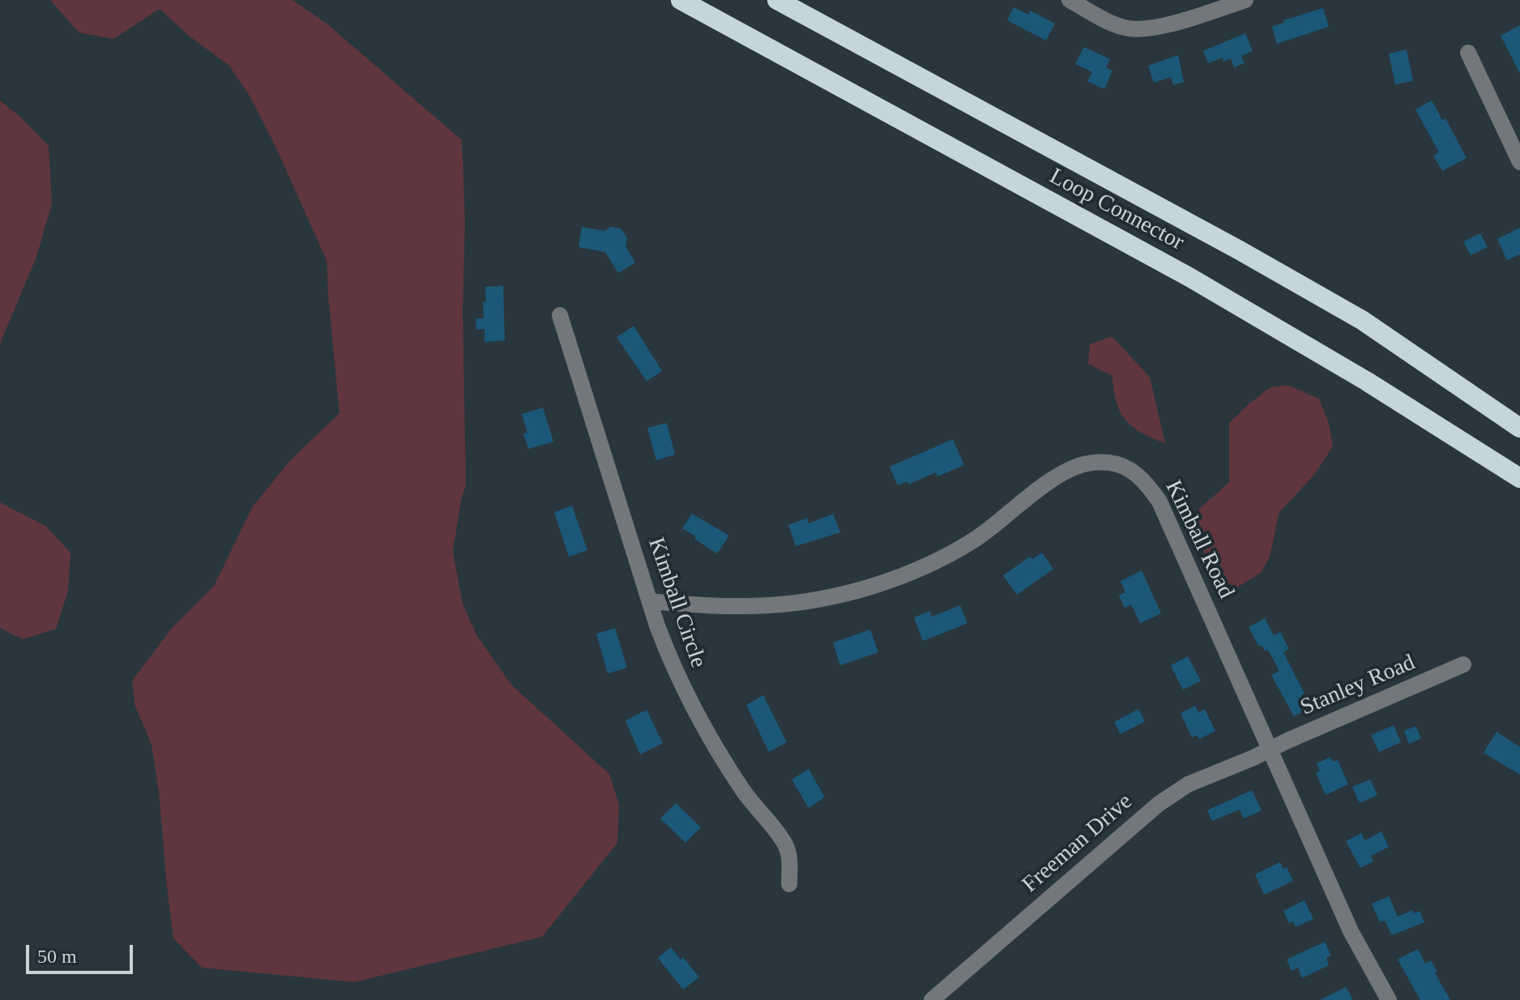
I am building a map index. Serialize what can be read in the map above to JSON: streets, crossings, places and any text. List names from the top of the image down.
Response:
{
  "streets": {
    "highway": ["Loop Connector"],
    "street": [
      "Kimball Road",
      "Kimball Circle",
      "Stanley Road",
      "Freeman Drive"
    ]
  },
  "crossings": [
    ["Kimball Road", "Kimball Circle"],
    ["Kimball Road", "Stanley Road"],
    ["Kimball Road", "Freeman Drive"],
    ["Stanley Road", "Freeman Drive"]
  ],
  "scale_bar": "50 m"
}
